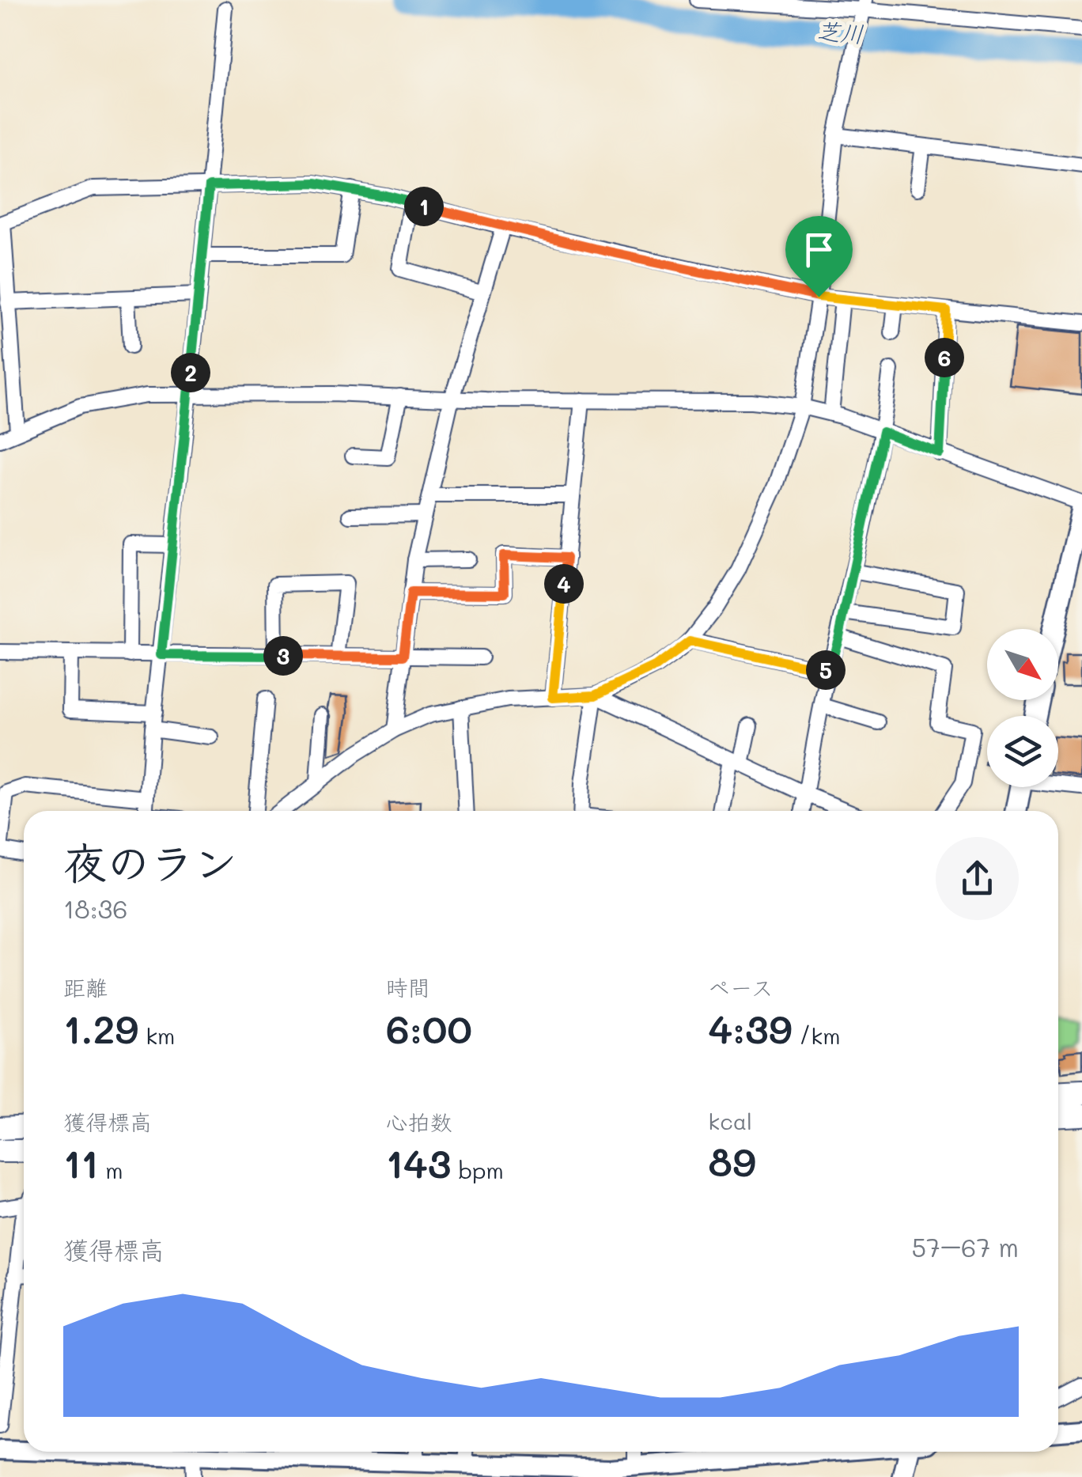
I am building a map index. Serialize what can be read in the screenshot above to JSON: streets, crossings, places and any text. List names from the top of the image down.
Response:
{
  "water": ["芝川"],
  "north": "bottom right",
  "page": {
    "pins": [
      "1",
      "6",
      "2",
      "4",
      "3",
      "5"
    ],
    "heading": ["夜のラン", "18:36"],
    "stats": [
      ["距離", "1.29 km"],
      ["時間", "6:00"],
      ["ペース", "4:39 /km"],
      ["獲得標高", "11 m"],
      ["心拍数", "143 bpm"],
      ["kcal", "89"]
    ],
    "chart": ["獲得標高", "57–67 m"]
  }
}
